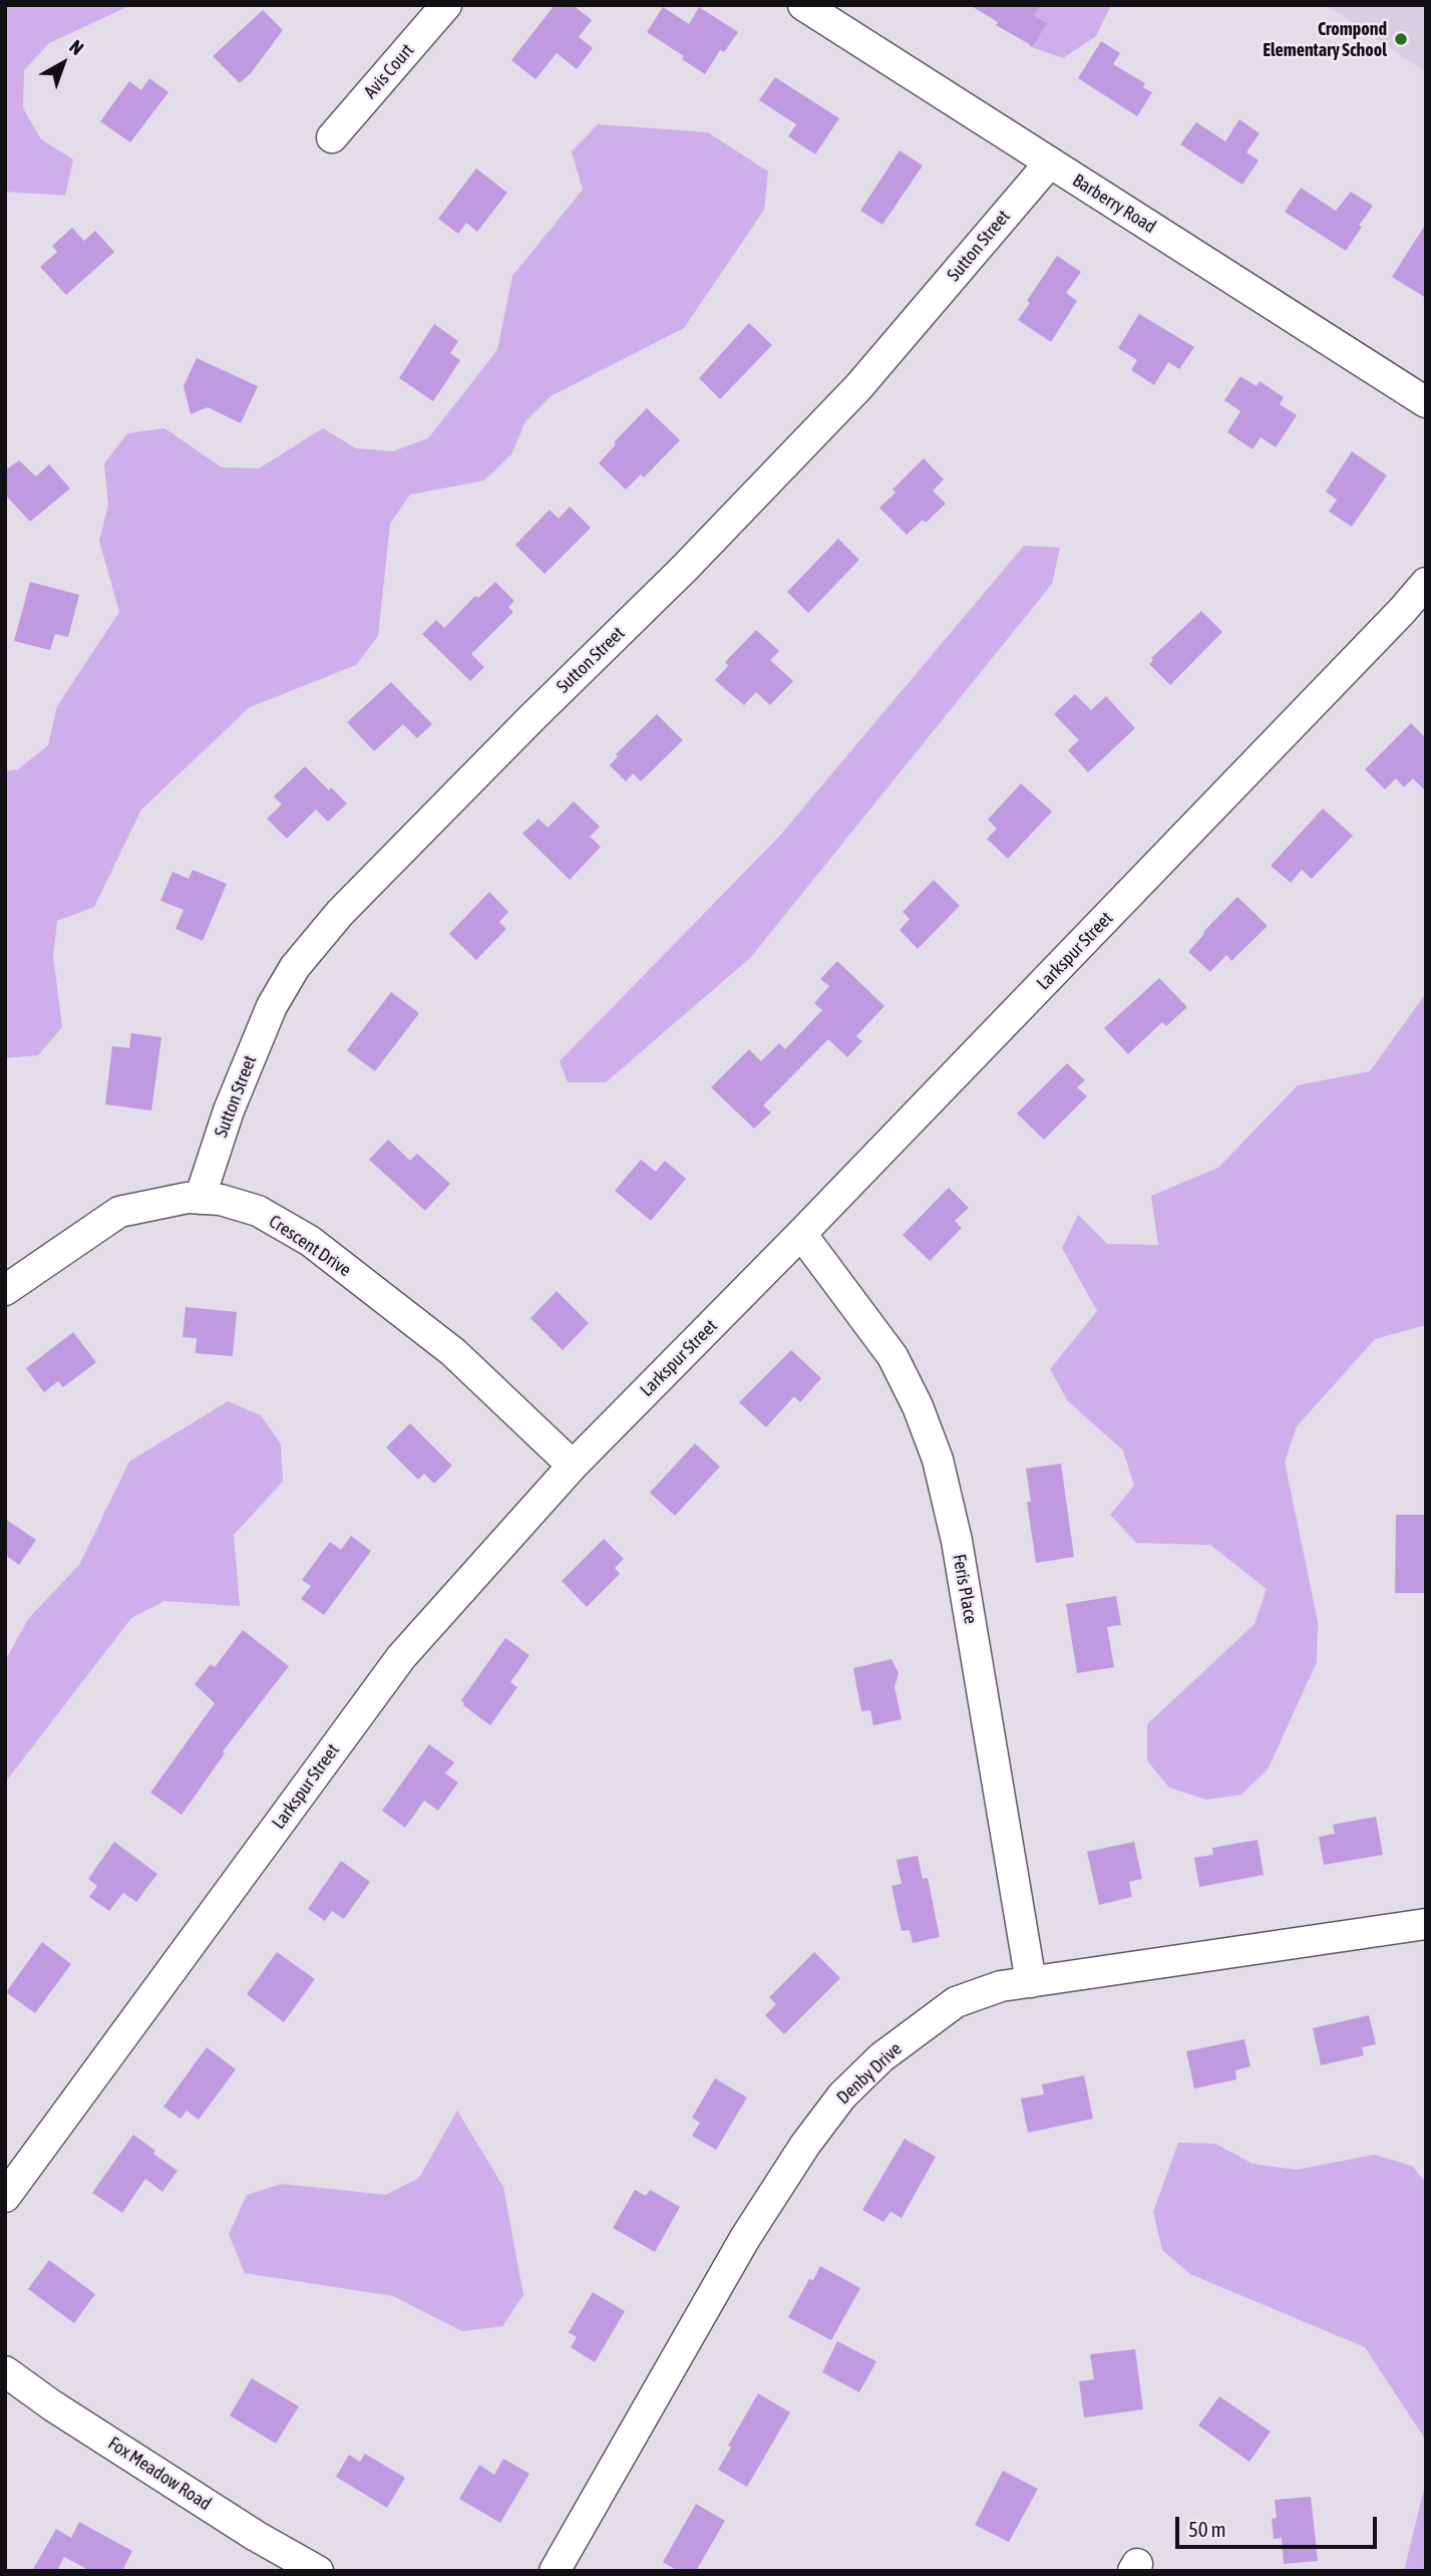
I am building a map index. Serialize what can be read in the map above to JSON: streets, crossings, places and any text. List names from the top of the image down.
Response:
{
  "streets": {
    "street": [
      "Avis Court",
      "Barberry Road",
      "Sutton Street",
      "Larkspur Street",
      "Crescent Drive",
      "Feris Place",
      "Denby Drive",
      "Fox Meadow Road"
    ]
  },
  "crossings": [
    ["Barberry Road", "Sutton Street"],
    ["Sutton Street", "Crescent Drive"],
    ["Larkspur Street", "Crescent Drive"],
    ["Larkspur Street", "Feris Place"],
    ["Feris Place", "Denby Drive"]
  ],
  "places": ["Crompond Elementary School"],
  "scale_bar": "50 m",
  "north": "top right"
}
